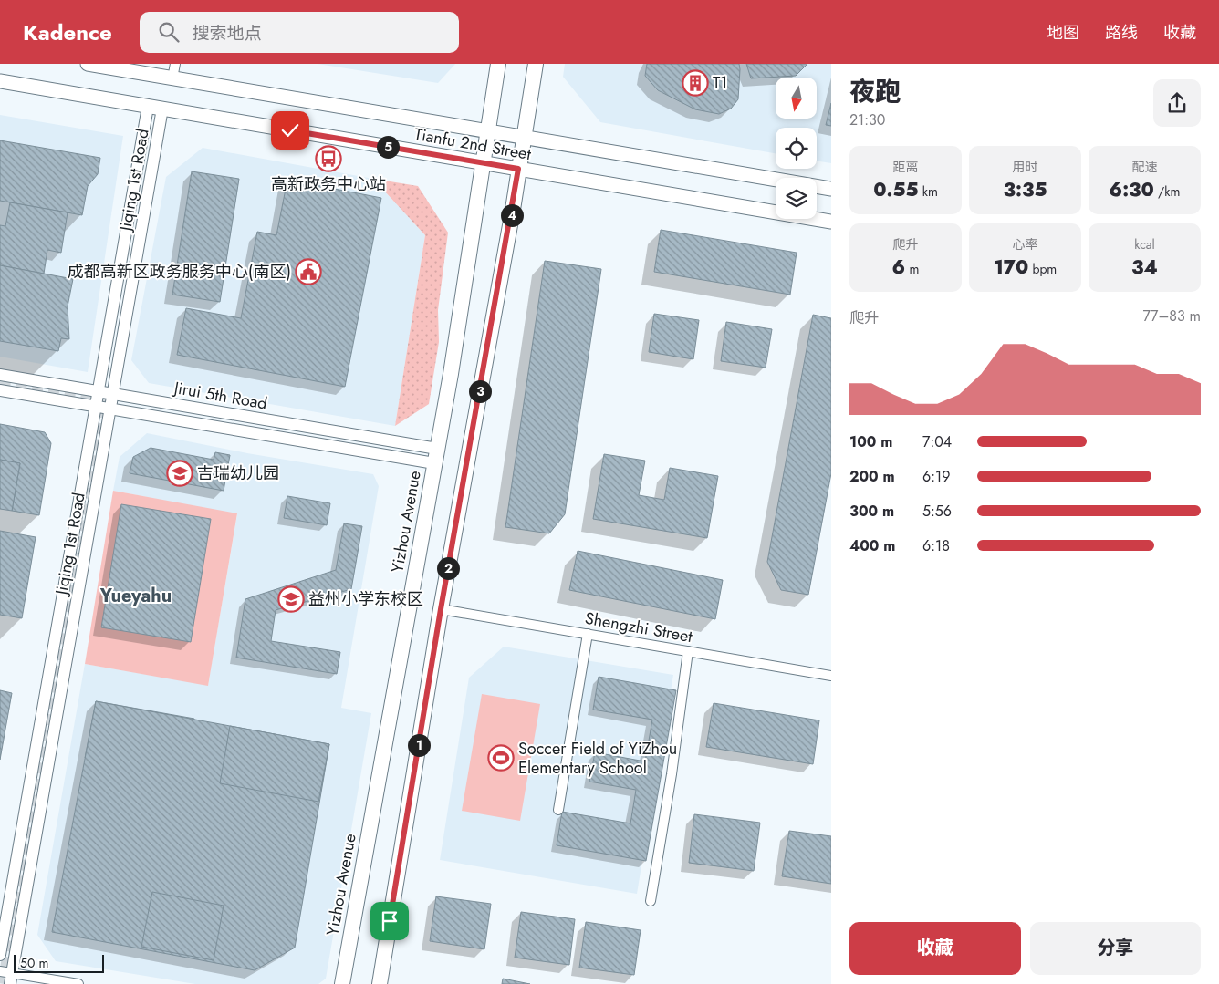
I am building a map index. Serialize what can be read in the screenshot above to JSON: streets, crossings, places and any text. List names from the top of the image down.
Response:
{
  "streets": {
    "main road": ["Tianfu 2nd Street", "Yizhou Avenue"],
    "street": ["Jiqing 1st Road", "Jirui 5th Road", "Shengzhi Street"]
  },
  "crossings": [
    ["Tianfu 2nd Street", "Jiqing 1st Road"],
    ["Tianfu 2nd Street", "Yizhou Avenue"],
    ["Jiqing 1st Road", "Jirui 5th Road"],
    ["Jirui 5th Road", "Yizhou Avenue"]
  ],
  "districts": ["Yueyahu"],
  "places": {
    "building": ["T1"],
    "bus stop": ["高新政务中心站"],
    "public building": ["成都高新区政务服务中心(南区)"],
    "school or university": ["吉瑞幼儿园", "益州小学东校区"],
    "sports": ["Soccer Field of YiZhou Elementary School"]
  },
  "scale_bar": "50 m",
  "north": "bottom",
  "page": {
    "header": "Kadence",
    "search": "搜索地点",
    "nav": ["地图", "路线", "收藏"],
    "heading": ["夜跑", "21:30"],
    "pins": [
      "5",
      "4",
      "3",
      "2",
      "1"
    ],
    "stats": [
      ["距离", "0.55 km"],
      ["用时", "3:35"],
      ["配速", "6:30 /km"],
      ["爬升", "6 m"],
      ["心率", "170 bpm"],
      ["kcal", "34"]
    ],
    "chart": ["爬升", "77–83 m"],
    "list": [
      {
        "name": "100 m",
        "note": "7:04"
      },
      {
        "name": "200 m",
        "note": "6:19"
      },
      {
        "name": "300 m",
        "note": "5:56"
      },
      {
        "name": "400 m",
        "note": "6:18"
      }
    ],
    "buttons": ["收藏", "分享"],
    "scale": "50 m"
  }
}
